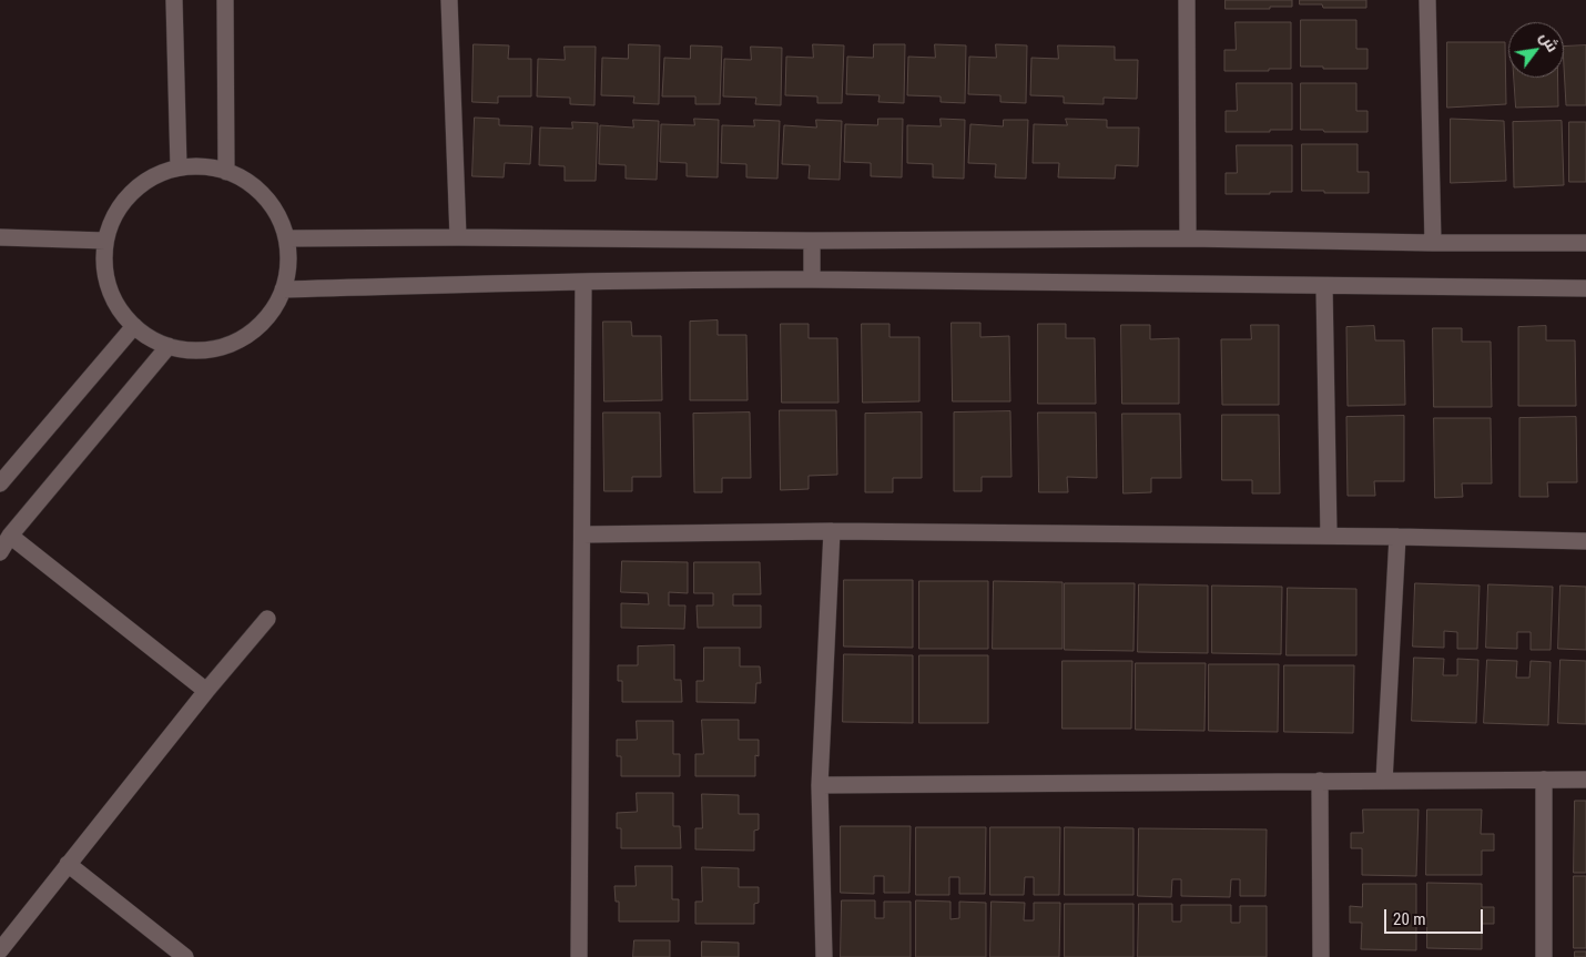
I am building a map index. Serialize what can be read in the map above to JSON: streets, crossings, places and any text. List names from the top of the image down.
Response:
{
  "scale_bar": "20 m",
  "north": "top right"
}
